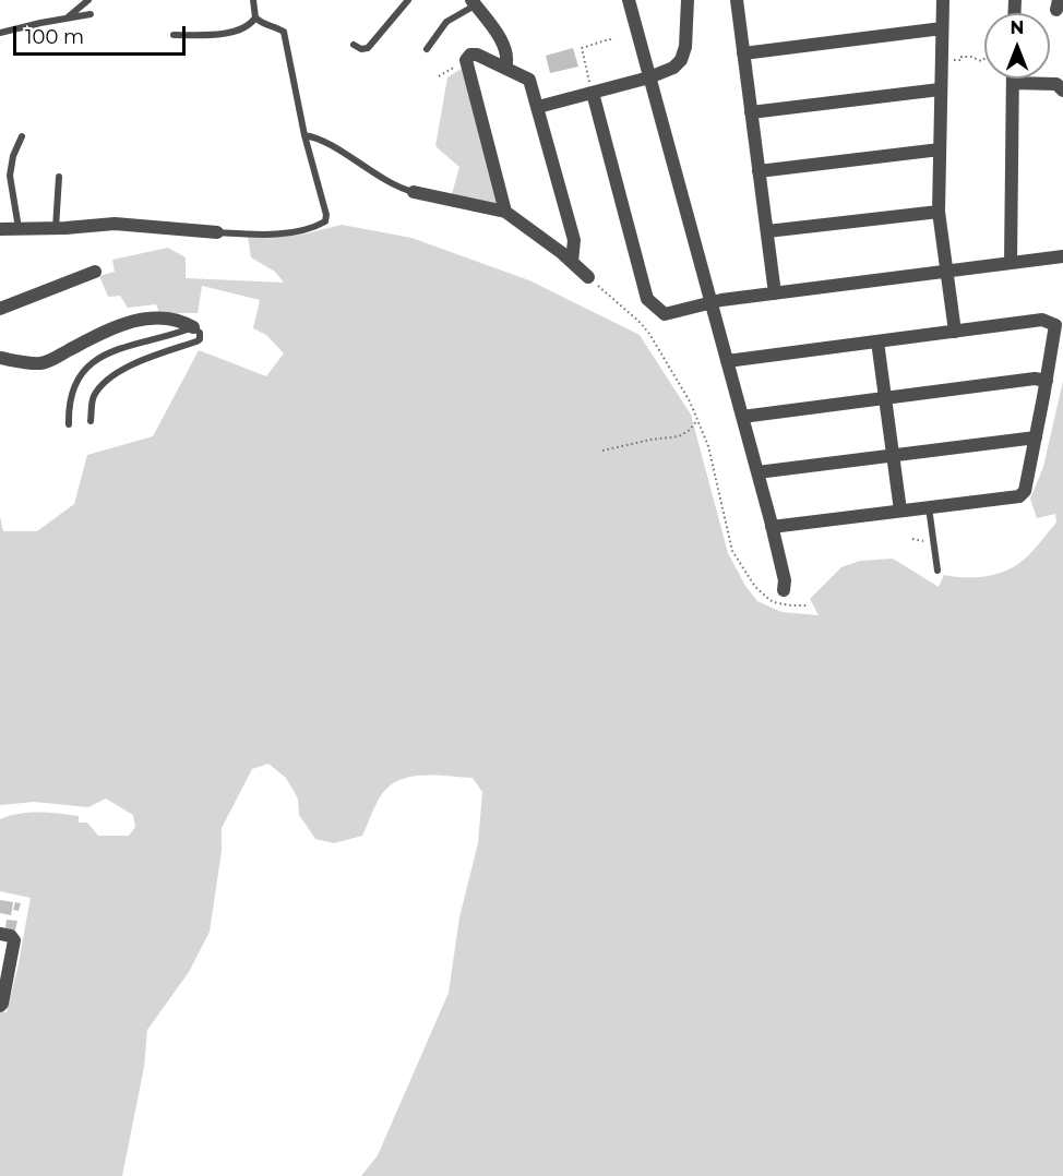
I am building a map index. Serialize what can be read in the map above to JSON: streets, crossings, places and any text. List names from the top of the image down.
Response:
{
  "scale_bar": "100 m",
  "north": "top"
}
